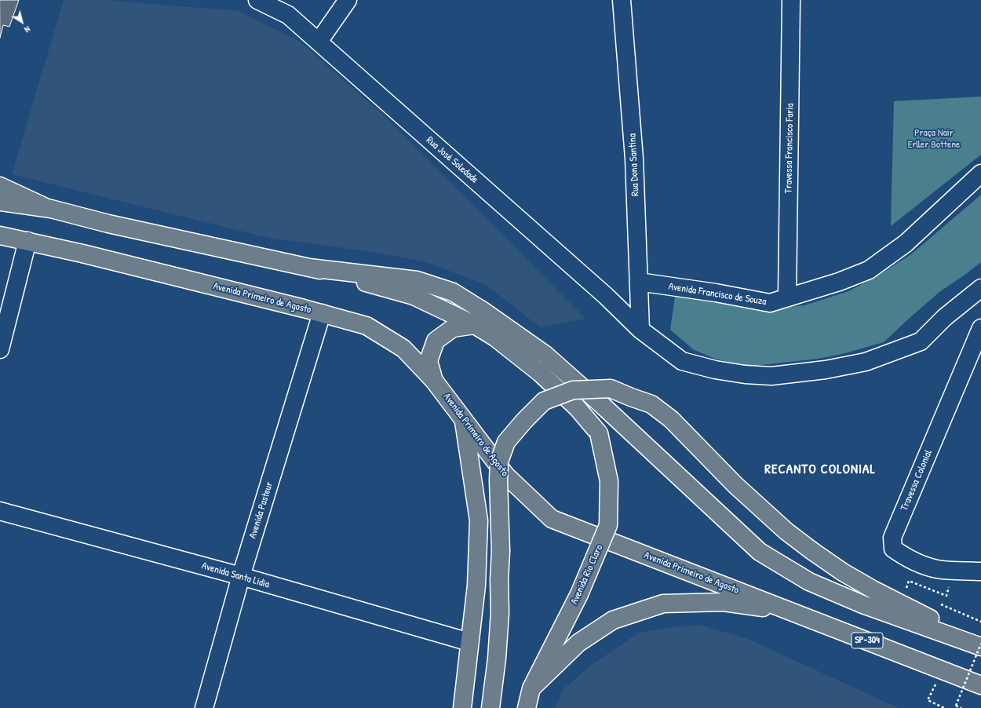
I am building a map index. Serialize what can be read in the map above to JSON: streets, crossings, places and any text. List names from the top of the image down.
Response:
{
  "streets": {
    "main road": ["Avenida Primeiro de Agosto", "Avenida Rio Claro", "SP-304"],
    "street": [
      "Travessa Francisco Faria",
      "Rua José Soledade",
      "Rua Dona Santina",
      "Avenida Francisco de Souza",
      "Travessa Colonial",
      "Avenida Pasteur",
      "Avenida Santa Lidia"
    ]
  },
  "crossings": [
    ["Travessa Francisco Faria", "Avenida Francisco de Souza"],
    ["Rua José Soledade", "Rua Dona Santina"],
    ["Rua Dona Santina", "Avenida Francisco de Souza"],
    ["Avenida Primeiro de Agosto", "Avenida Pasteur"],
    ["Avenida Pasteur", "Avenida Santa Lidia"]
  ],
  "districts": ["RECANTO COLONIAL"],
  "parks": ["Praça Nair Erller Bottene"],
  "north": "bottom right"
}
